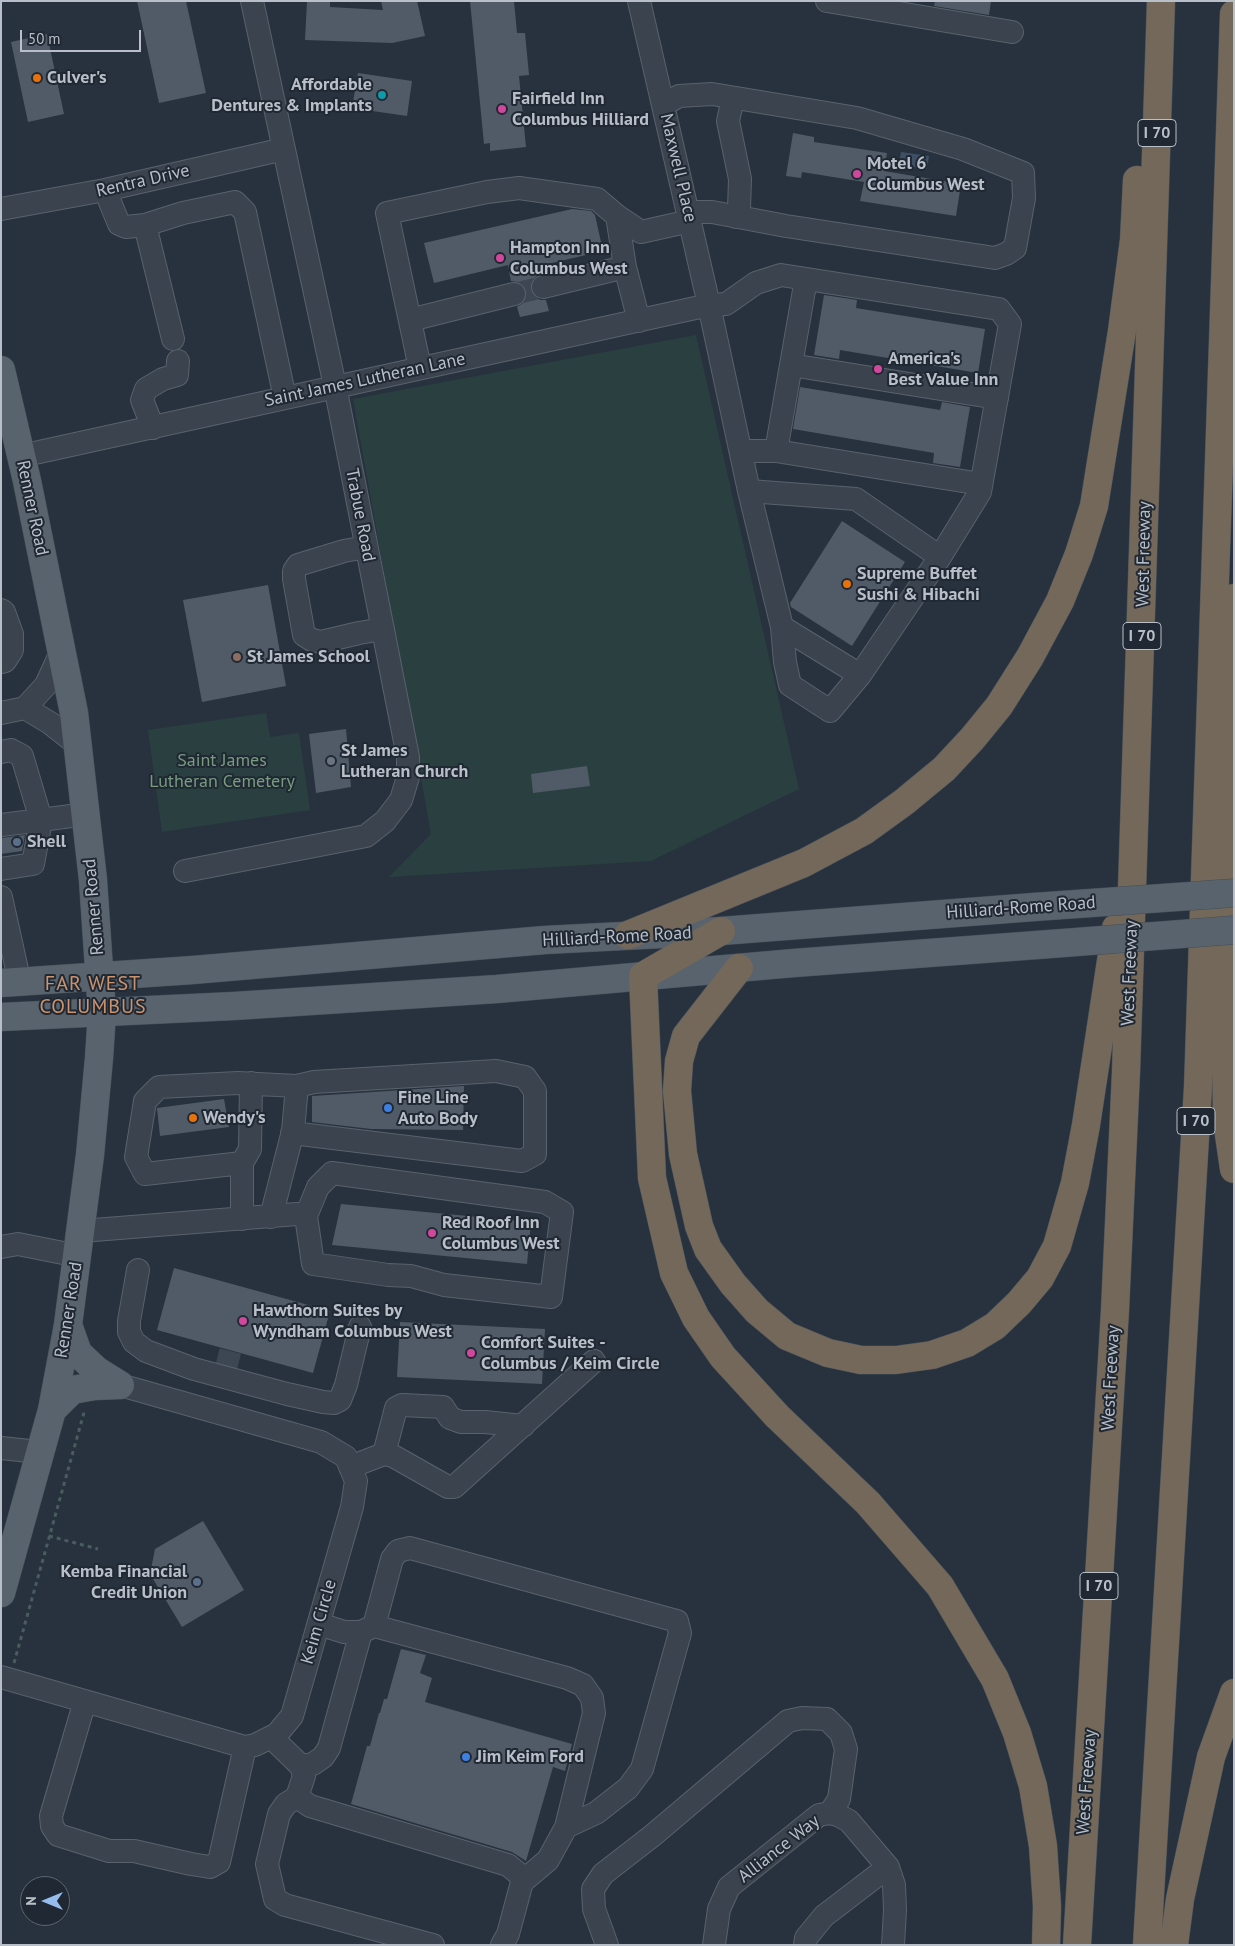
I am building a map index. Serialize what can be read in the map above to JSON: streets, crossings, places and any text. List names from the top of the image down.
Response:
{
  "streets": {
    "highway": ["I 70", "West Freeway"],
    "main road": ["Renner Road", "Hilliard-Rome Road"],
    "street": [
      "Maxwell Place",
      "Rentra Drive",
      "Saint James Lutheran Lane",
      "Trabue Road",
      "Keim Circle",
      "Alliance Way"
    ]
  },
  "crossings": [
    ["Maxwell Place", "Saint James Lutheran Lane"],
    ["Rentra Drive", "Trabue Road"],
    ["Saint James Lutheran Lane", "Renner Road"],
    ["Saint James Lutheran Lane", "Trabue Road"],
    ["Renner Road", "Hilliard-Rome Road"]
  ],
  "districts": ["FAR WEST COLUMBUS"],
  "parks": ["Saint James Lutheran Cemetery"],
  "places": [
    "Culver's",
    "Affordable Dentures & Implants",
    "Fairfield Inn Columbus Hilliard",
    "Motel 6 Columbus West",
    "Hampton Inn Columbus West",
    "America's Best Value Inn",
    "Supreme Buffet Sushi & Hibachi",
    "St James School",
    "St James Lutheran Church",
    "Shell",
    "Fine Line Auto Body",
    "Wendy's",
    "Red Roof Inn Columbus West",
    "Hawthorn Suites by Wyndham Columbus West",
    "Comfort Suites - Columbus / Keim Circle",
    "Kemba Financial Credit Union",
    "Jim Keim Ford"
  ],
  "scale_bar": "50 m",
  "north": "left"
}
